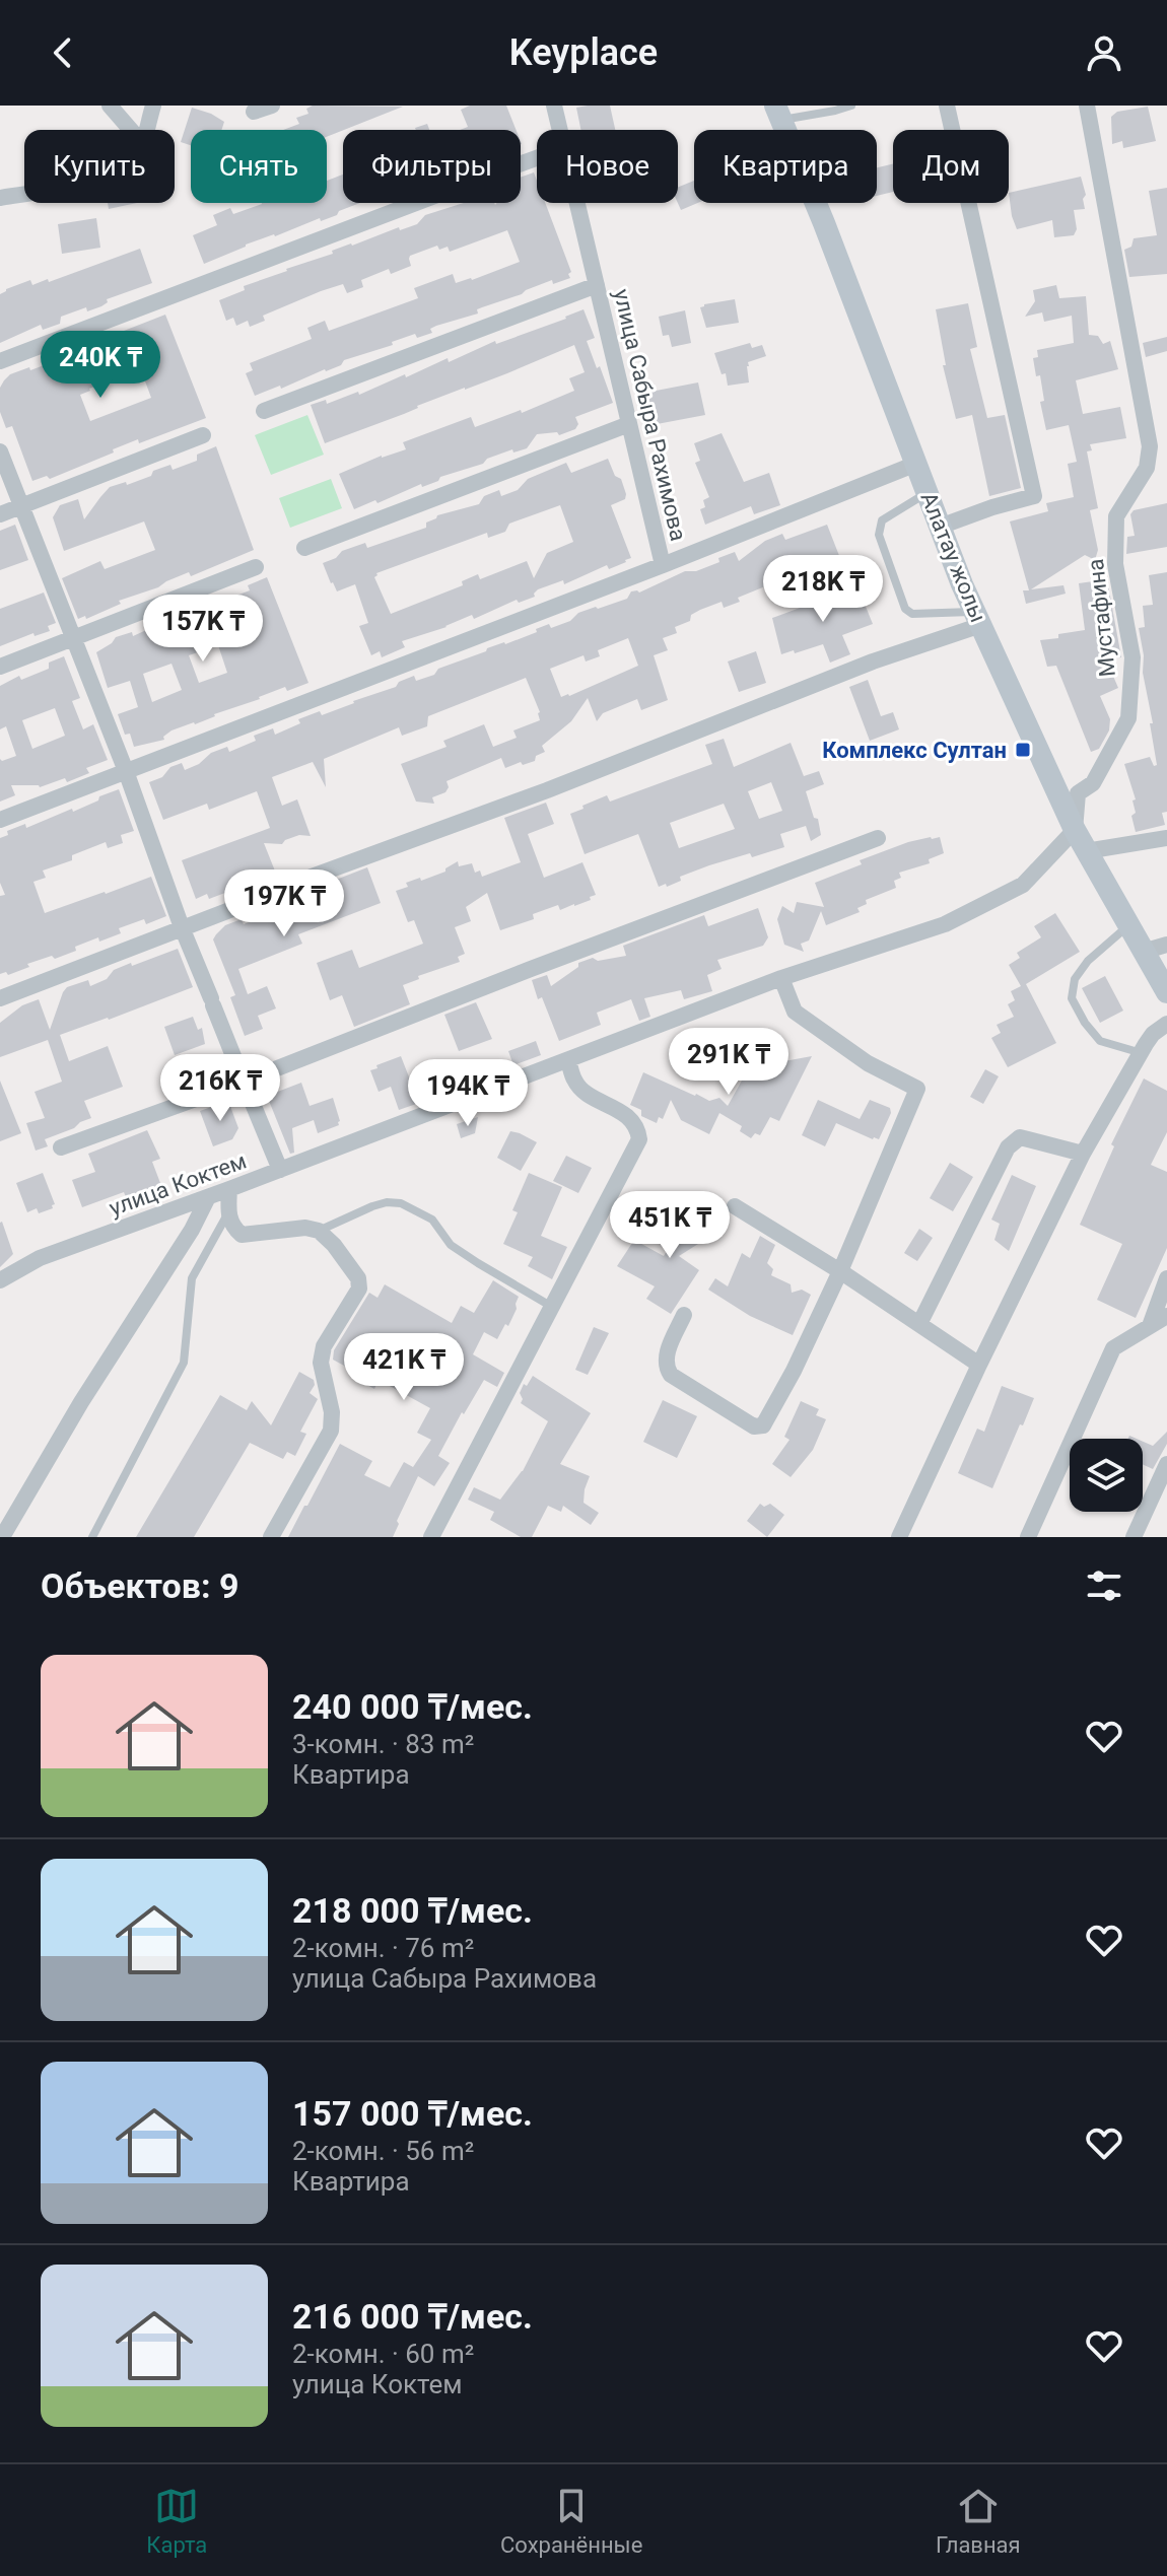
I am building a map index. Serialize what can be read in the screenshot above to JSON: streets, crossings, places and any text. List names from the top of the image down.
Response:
{
  "streets": {
    "main road": ["Алатау жолы"],
    "street": ["улица Сабыра Рахимова", "Мустафина", "улица Коктем"]
  },
  "crossings": [
    ["улица Сабыра Рахимова", "Алатау жолы"],
    ["Алатау жолы", "Мустафина"],
    ["Алатау жолы", "улица Коктем"],
    ["Мустафина", "улица Коктем"]
  ],
  "places": {
    "transit": ["Комплекс Султан"]
  },
  "page": {
    "header": "Keyplace",
    "chip": [
      "Купить",
      "Снять",
      "Фильтры",
      "Новое",
      "Квартира",
      "Дом"
    ],
    "price": [
      "240K ₸",
      "218K ₸",
      "157K ₸",
      "197K ₸",
      "291K ₸",
      "216K ₸",
      "194K ₸",
      "451K ₸",
      "421K ₸"
    ],
    "heading": "Объектов: 9",
    "list": [
      {
        "name": "240 000 ₸/мес.",
        "note": "3-комн. · 83 m² · Квартира"
      },
      {
        "name": "218 000 ₸/мес.",
        "note": "2-комн. · 76 m² · улица Сабыра Рахимова"
      },
      {
        "name": "157 000 ₸/мес.",
        "note": "2-комн. · 56 m² · Квартира"
      },
      {
        "name": "216 000 ₸/мес.",
        "note": "2-комн. · 60 m² · улица Коктем"
      }
    ],
    "tabs": ["Карта", "Сохранённые", "Главная"]
  }
}
